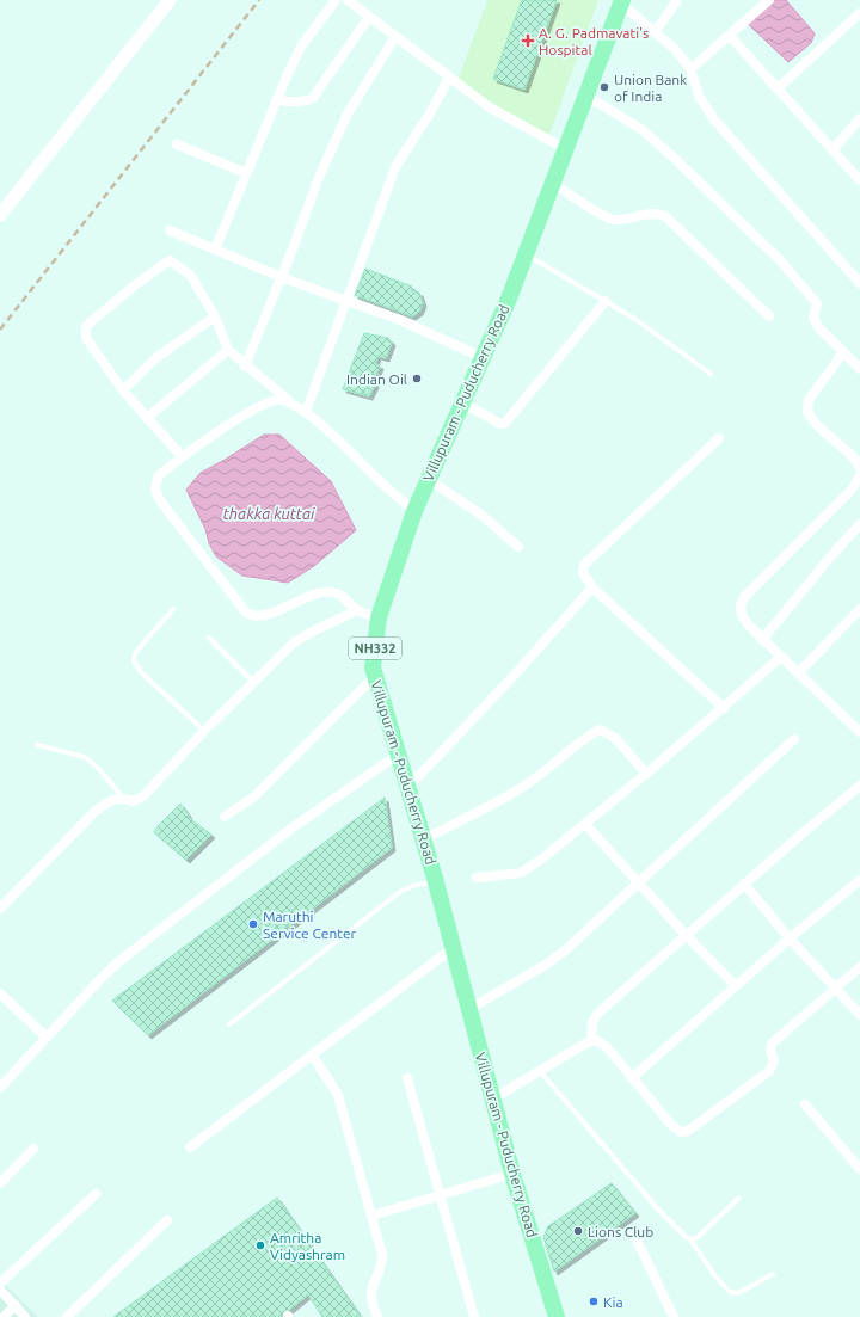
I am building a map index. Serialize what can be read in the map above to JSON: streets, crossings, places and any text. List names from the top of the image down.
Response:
{
  "streets": {
    "highway": ["Villupuram - Puducherry Road", "NH332"]
  },
  "water": ["thakka kuttai"],
  "places": {
    "health": ["A. G. Padmavati's Hospital"],
    "other": [
      "Union Bank of India",
      "Indian Oil",
      "Maruthi Service Center",
      "Lions Club",
      "Amritha Vidyashram",
      "Kia"
    ]
  }
}
